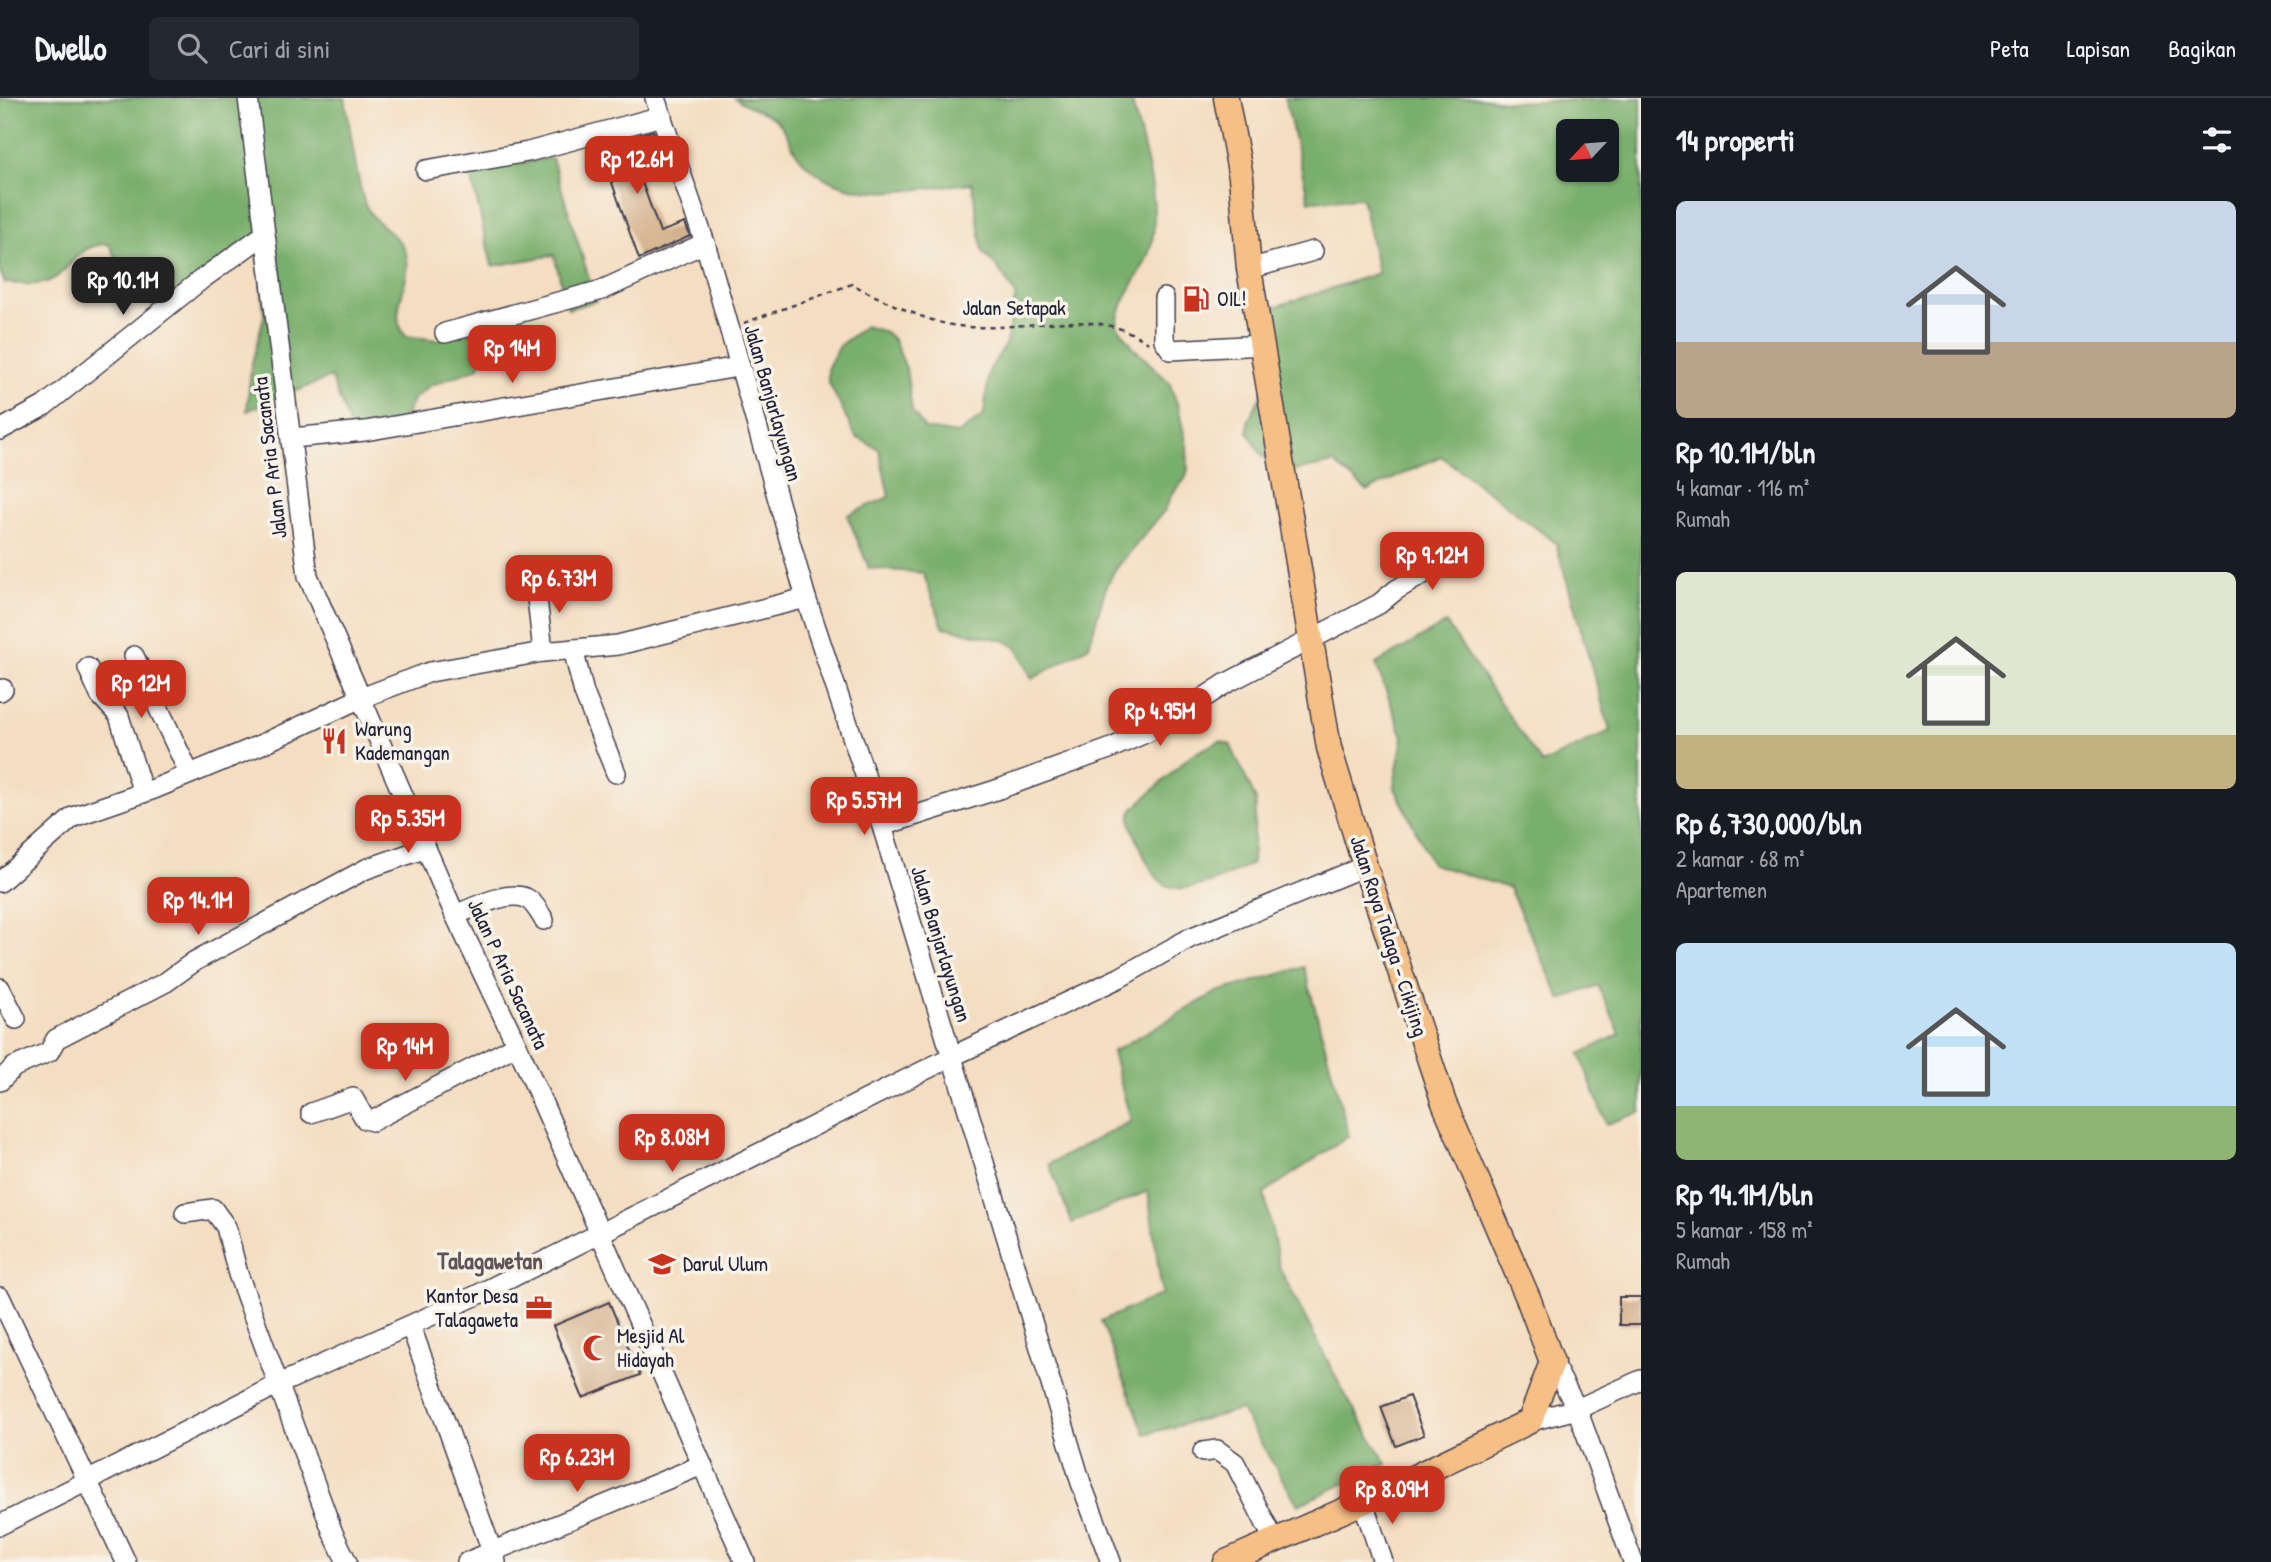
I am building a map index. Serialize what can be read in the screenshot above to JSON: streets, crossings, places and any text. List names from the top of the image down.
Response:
{
  "streets": {
    "main road": ["Jalan Raya Talaga - Cikijing"],
    "street": ["Jalan Banjarlayungan", "Jalan P Aria Sacanata"],
    "path": ["Jalan Setapak"]
  },
  "crossings": [
    ["Jalan Setapak", "Jalan Banjarlayungan"]
  ],
  "districts": ["Talagawetan"],
  "places": {
    "fuel station": ["OIL!"],
    "restaurant": ["Warung Kademangan"],
    "school or university": ["Darul Ulum"],
    "office": ["Kantor Desa Talagaweta"],
    "mosque": ["Mesjid Al Hidayah"]
  },
  "north": "bottom left",
  "page": {
    "header": "Dwello",
    "search": "Cari di sini",
    "nav": ["Peta", "Lapisan", "Bagikan"],
    "heading": "14 properti",
    "price": [
      "Rp 12.6M",
      "Rp 10.1M",
      "Rp 14M",
      "Rp 9.12M",
      "Rp 6.73M",
      "Rp 12M",
      "Rp 4.95M",
      "Rp 5.57M",
      "Rp 5.35M",
      "Rp 14.1M",
      "Rp 14M",
      "Rp 8.08M",
      "Rp 6.23M",
      "Rp 8.09M"
    ],
    "list": [
      {
        "name": "Rp 10.1M/bln",
        "note": "4 kamar · 116 m² · Rumah"
      },
      {
        "name": "Rp 6,730,000/bln",
        "note": "2 kamar · 68 m² · Apartemen"
      },
      {
        "name": "Rp 14.1M/bln",
        "note": "5 kamar · 158 m² · Rumah"
      }
    ]
  }
}
